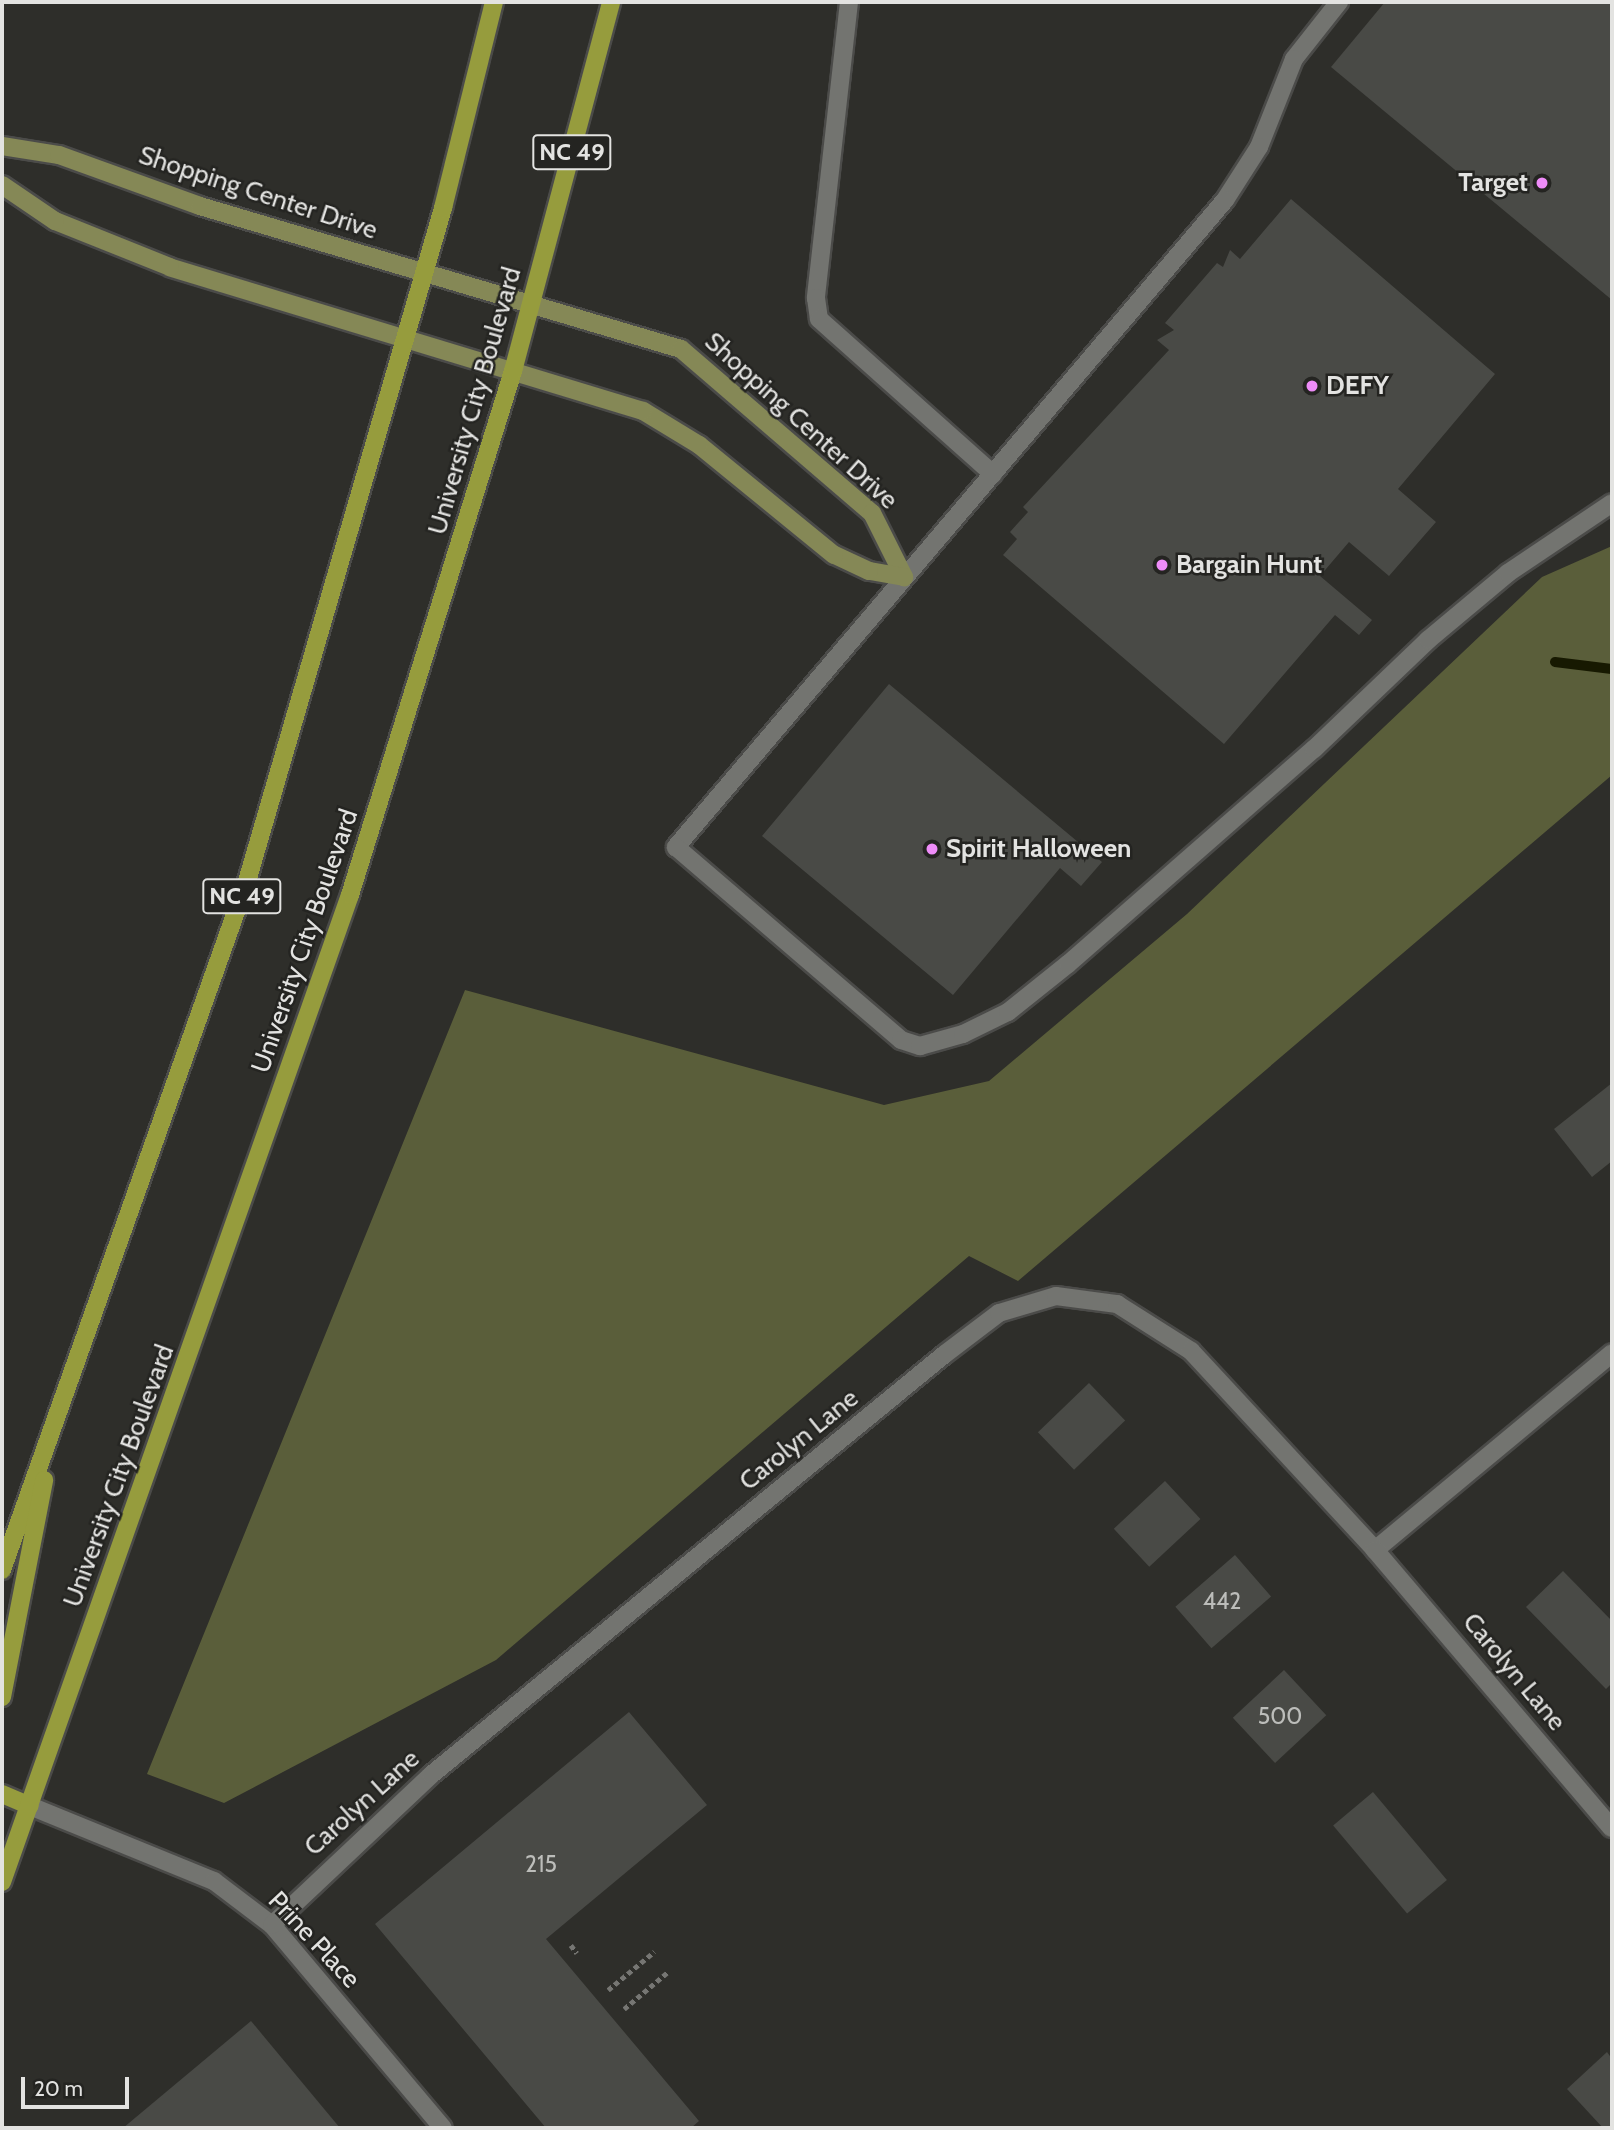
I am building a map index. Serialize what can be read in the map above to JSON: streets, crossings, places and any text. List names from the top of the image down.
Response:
{
  "streets": {
    "main road": ["NC 49", "University City Boulevard"],
    "street": ["Shopping Center Drive", "Carolyn Lane", "Prine Place"]
  },
  "crossings": [
    ["NC 49", "Shopping Center Drive"],
    ["Shopping Center Drive", "University City Boulevard"],
    ["University City Boulevard", "Prine Place"],
    ["Carolyn Lane", "Prine Place"]
  ],
  "places": [
    "Target",
    "DEFY",
    "Bargain Hunt",
    "Spirit Halloween"
  ],
  "house_numbers": ["442", "500", "215"],
  "scale_bar": "20 m"
}
